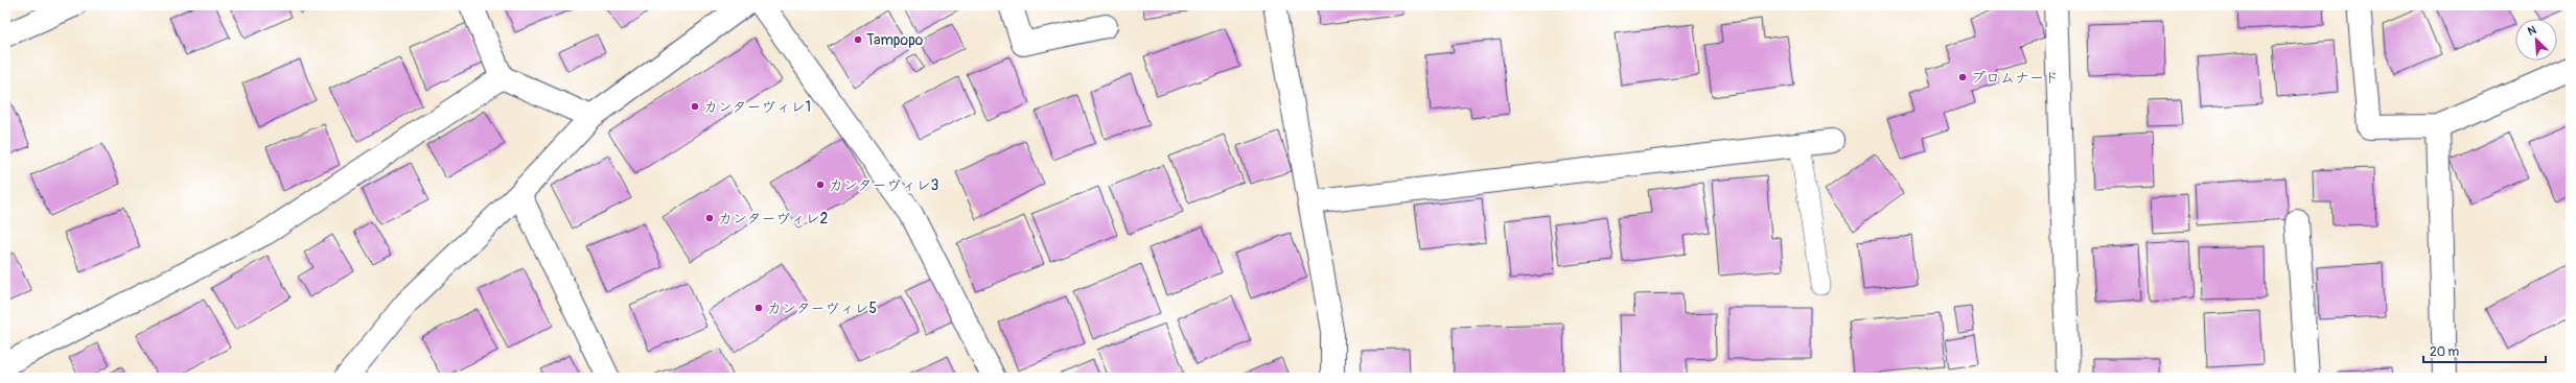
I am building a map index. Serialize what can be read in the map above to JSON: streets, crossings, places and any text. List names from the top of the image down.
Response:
{
  "places": [
    "Tampopo",
    "プロムナード",
    "カンターヴィレ1",
    "カンターヴィレ3",
    "カンターヴィレ2",
    "カンターヴィレ5"
  ],
  "scale_bar": "20 m",
  "north": "top left"
}
